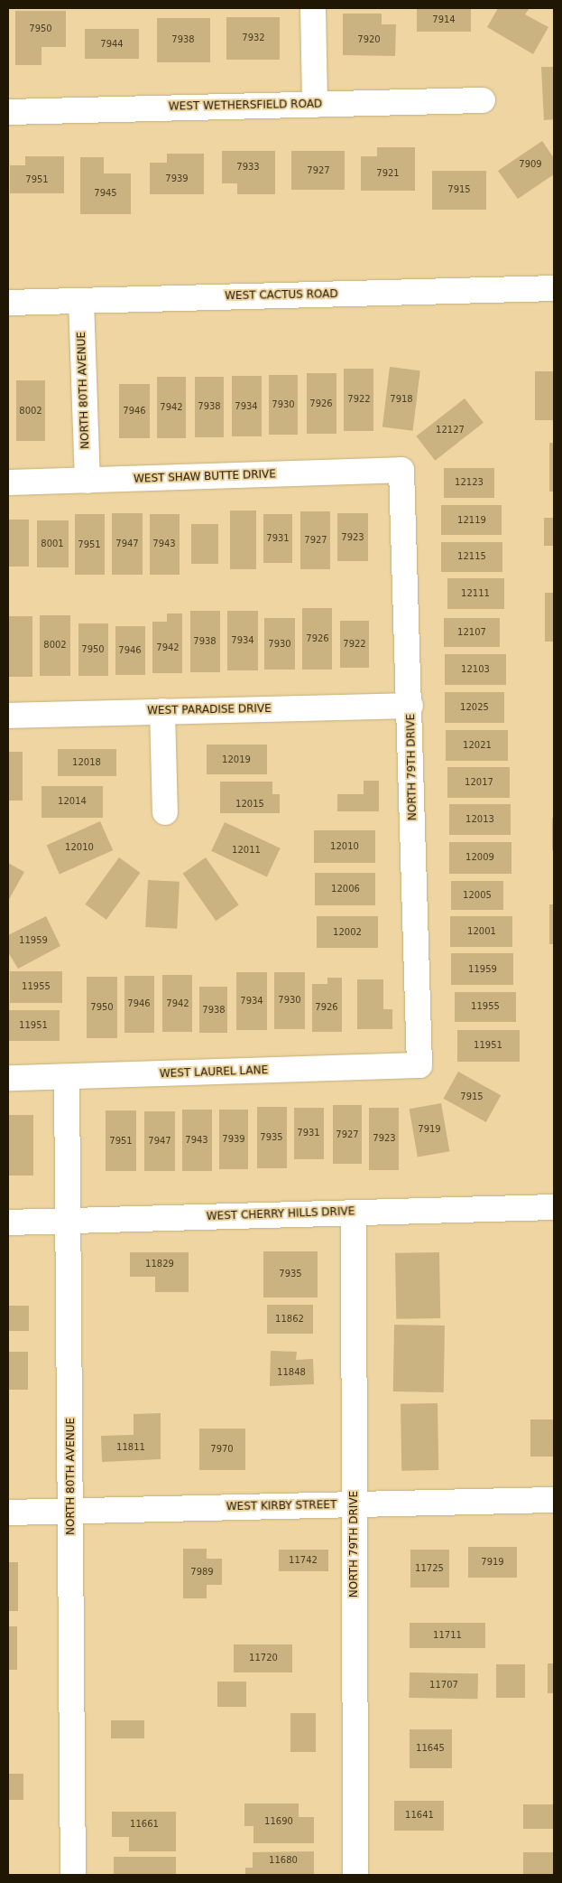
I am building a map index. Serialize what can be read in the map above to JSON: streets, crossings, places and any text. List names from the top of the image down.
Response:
{
  "streets": {
    "street": [
      "WEST WETHERSFIELD ROAD",
      "WEST CACTUS ROAD",
      "NORTH 80TH AVENUE",
      "WEST SHAW BUTTE DRIVE",
      "WEST PARADISE DRIVE",
      "NORTH 79TH DRIVE",
      "WEST LAUREL LANE",
      "WEST CHERRY HILLS DRIVE",
      "WEST KIRBY STREET"
    ]
  },
  "crossings": [
    ["WEST CACTUS ROAD", "NORTH 80TH AVENUE"],
    ["NORTH 80TH AVENUE", "WEST SHAW BUTTE DRIVE"],
    ["NORTH 80TH AVENUE", "WEST LAUREL LANE"],
    ["NORTH 80TH AVENUE", "WEST CHERRY HILLS DRIVE"],
    ["NORTH 80TH AVENUE", "WEST KIRBY STREET"],
    ["WEST SHAW BUTTE DRIVE", "NORTH 79TH DRIVE"],
    ["WEST PARADISE DRIVE", "NORTH 79TH DRIVE"],
    ["NORTH 79TH DRIVE", "WEST LAUREL LANE"],
    ["NORTH 79TH DRIVE", "WEST CHERRY HILLS DRIVE"],
    ["NORTH 79TH DRIVE", "WEST KIRBY STREET"]
  ],
  "house_numbers": [
    "7914",
    "7950",
    "7932",
    "7938",
    "7920",
    "7944",
    "7909",
    "7933",
    "7927",
    "7921",
    "7939",
    "7951",
    "7915",
    "7945",
    "7922",
    "7918",
    "7926",
    "7930",
    "7938",
    "7934",
    "7942",
    "8002",
    "7946",
    "12127",
    "12123",
    "12119",
    "7923",
    "7931",
    "7927",
    "8001",
    "7947",
    "7943",
    "7951",
    "12115",
    "12111",
    "12107",
    "7926",
    "7934",
    "7938",
    "7930",
    "7922",
    "8002",
    "7942",
    "7950",
    "7946",
    "12103",
    "12025",
    "12021",
    "12019",
    "12018",
    "12017",
    "12014",
    "12015",
    "12013",
    "12010",
    "12010",
    "12011",
    "12009",
    "12006",
    "12005",
    "12001",
    "12002",
    "11959",
    "11959",
    "11955",
    "7930",
    "7934",
    "7946",
    "7942",
    "11955",
    "7950",
    "7926",
    "7938",
    "11951",
    "11951",
    "7915",
    "7919",
    "7931",
    "7927",
    "7935",
    "7923",
    "7939",
    "7943",
    "7951",
    "7947",
    "11829",
    "7935",
    "11862",
    "11848",
    "11811",
    "7970",
    "11742",
    "7919",
    "11725",
    "7989",
    "11711",
    "11720",
    "11707",
    "11645",
    "11641",
    "11690",
    "11661",
    "11680"
  ]
}
